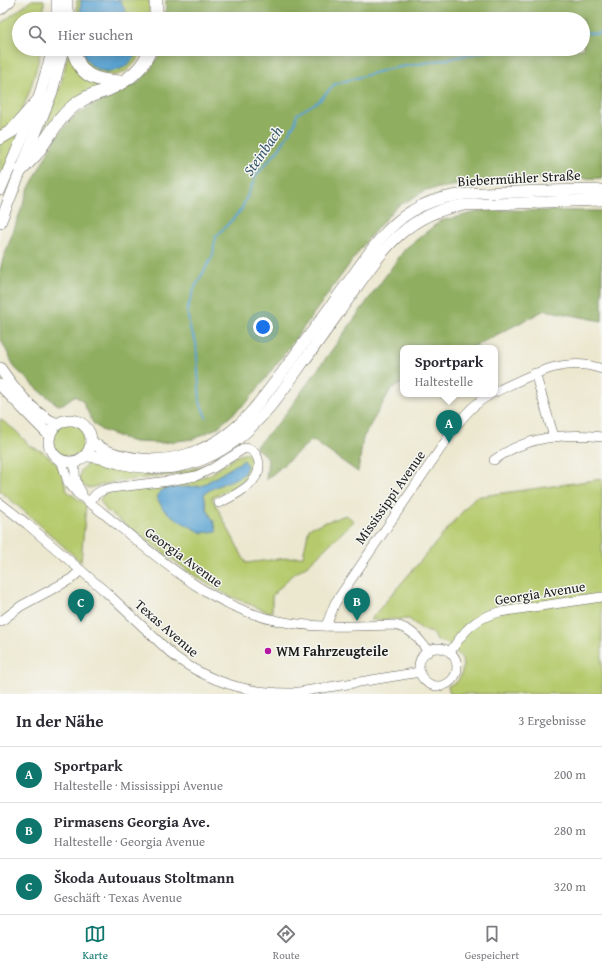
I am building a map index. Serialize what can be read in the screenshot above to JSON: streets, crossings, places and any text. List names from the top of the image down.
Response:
{
  "streets": {
    "main road": ["Biebermühler Straße"],
    "street": ["Mississippi Avenue", "Georgia Avenue", "Texas Avenue"]
  },
  "crossings": [
    ["Biebermühler Straße", "Georgia Avenue"],
    ["Mississippi Avenue", "Georgia Avenue"],
    ["Georgia Avenue", "Texas Avenue"]
  ],
  "water": ["Steinbach"],
  "places": ["WM Fahrzeugteile"],
  "page": {
    "search": "Hier suchen",
    "popup": ["Sportpark", "Haltestelle"],
    "pins": ["A", "B", "C"],
    "heading": ["In der Nähe", "3 Ergebnisse"],
    "list": [
      {
        "mark": "A",
        "name": "Sportpark",
        "note": "Haltestelle · Mississippi Avenue",
        "value": "200 m"
      },
      {
        "mark": "B",
        "name": "Pirmasens Georgia Ave.",
        "note": "Haltestelle · Georgia Avenue",
        "value": "280 m"
      },
      {
        "mark": "C",
        "name": "Škoda Autouaus Stoltmann",
        "note": "Geschäft · Texas Avenue",
        "value": "320 m"
      }
    ],
    "nav": ["Karte", "Route", "Gespeichert"]
  }
}
